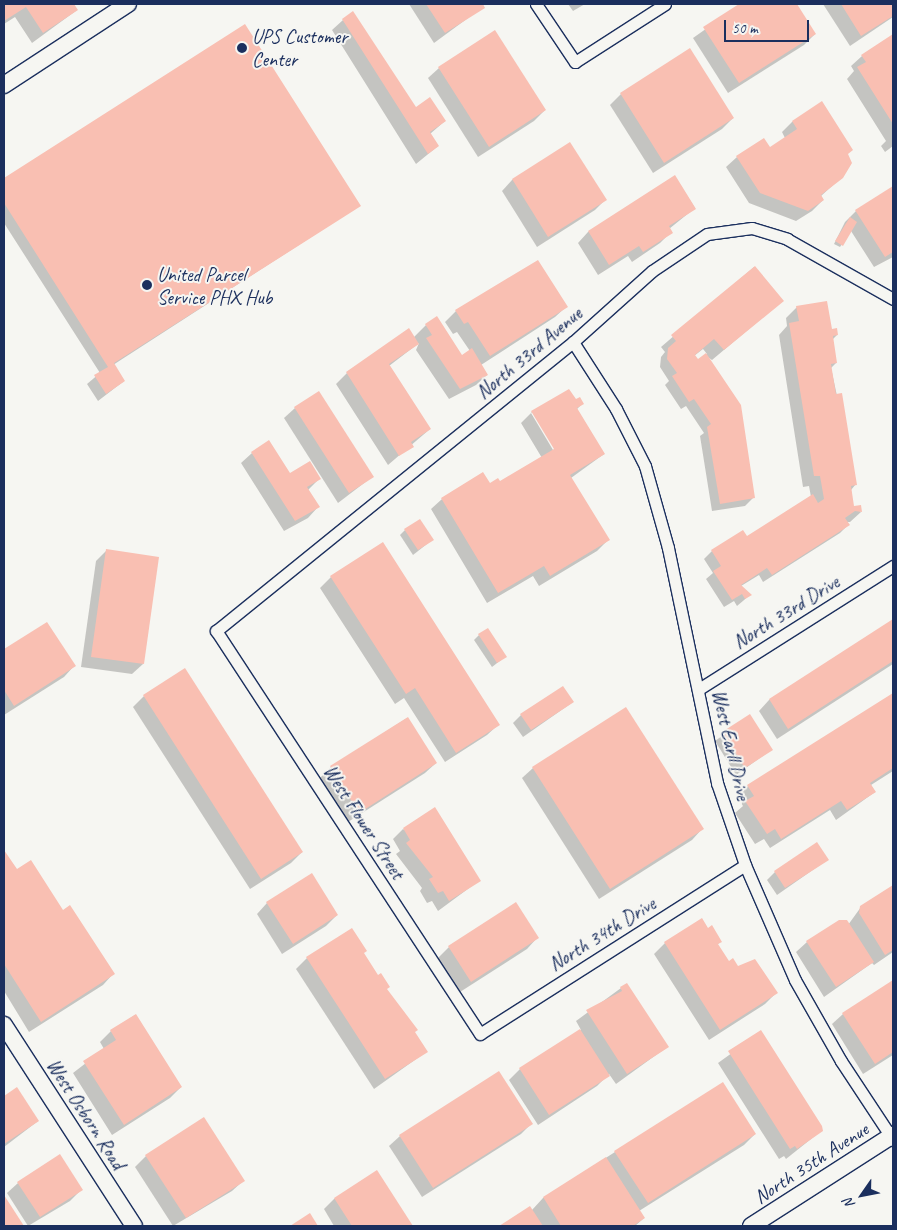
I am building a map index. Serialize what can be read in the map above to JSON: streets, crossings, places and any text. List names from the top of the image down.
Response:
{
  "streets": {
    "street": [
      "North 33rd Avenue",
      "North 33rd Drive",
      "West Earll Drive",
      "West Flower Street",
      "North 34th Drive",
      "West Osborn Road",
      "North 35th Avenue"
    ]
  },
  "crossings": [
    ["North 33rd Avenue", "West Earll Drive"],
    ["North 33rd Avenue", "West Flower Street"],
    ["North 33rd Drive", "West Earll Drive"],
    ["West Earll Drive", "North 34th Drive"],
    ["West Earll Drive", "North 35th Avenue"],
    ["West Flower Street", "North 34th Drive"]
  ],
  "places": ["UPS Customer Center", "United Parcel Service PHX Hub"],
  "scale_bar": "50 m",
  "north": "bottom left"
}
